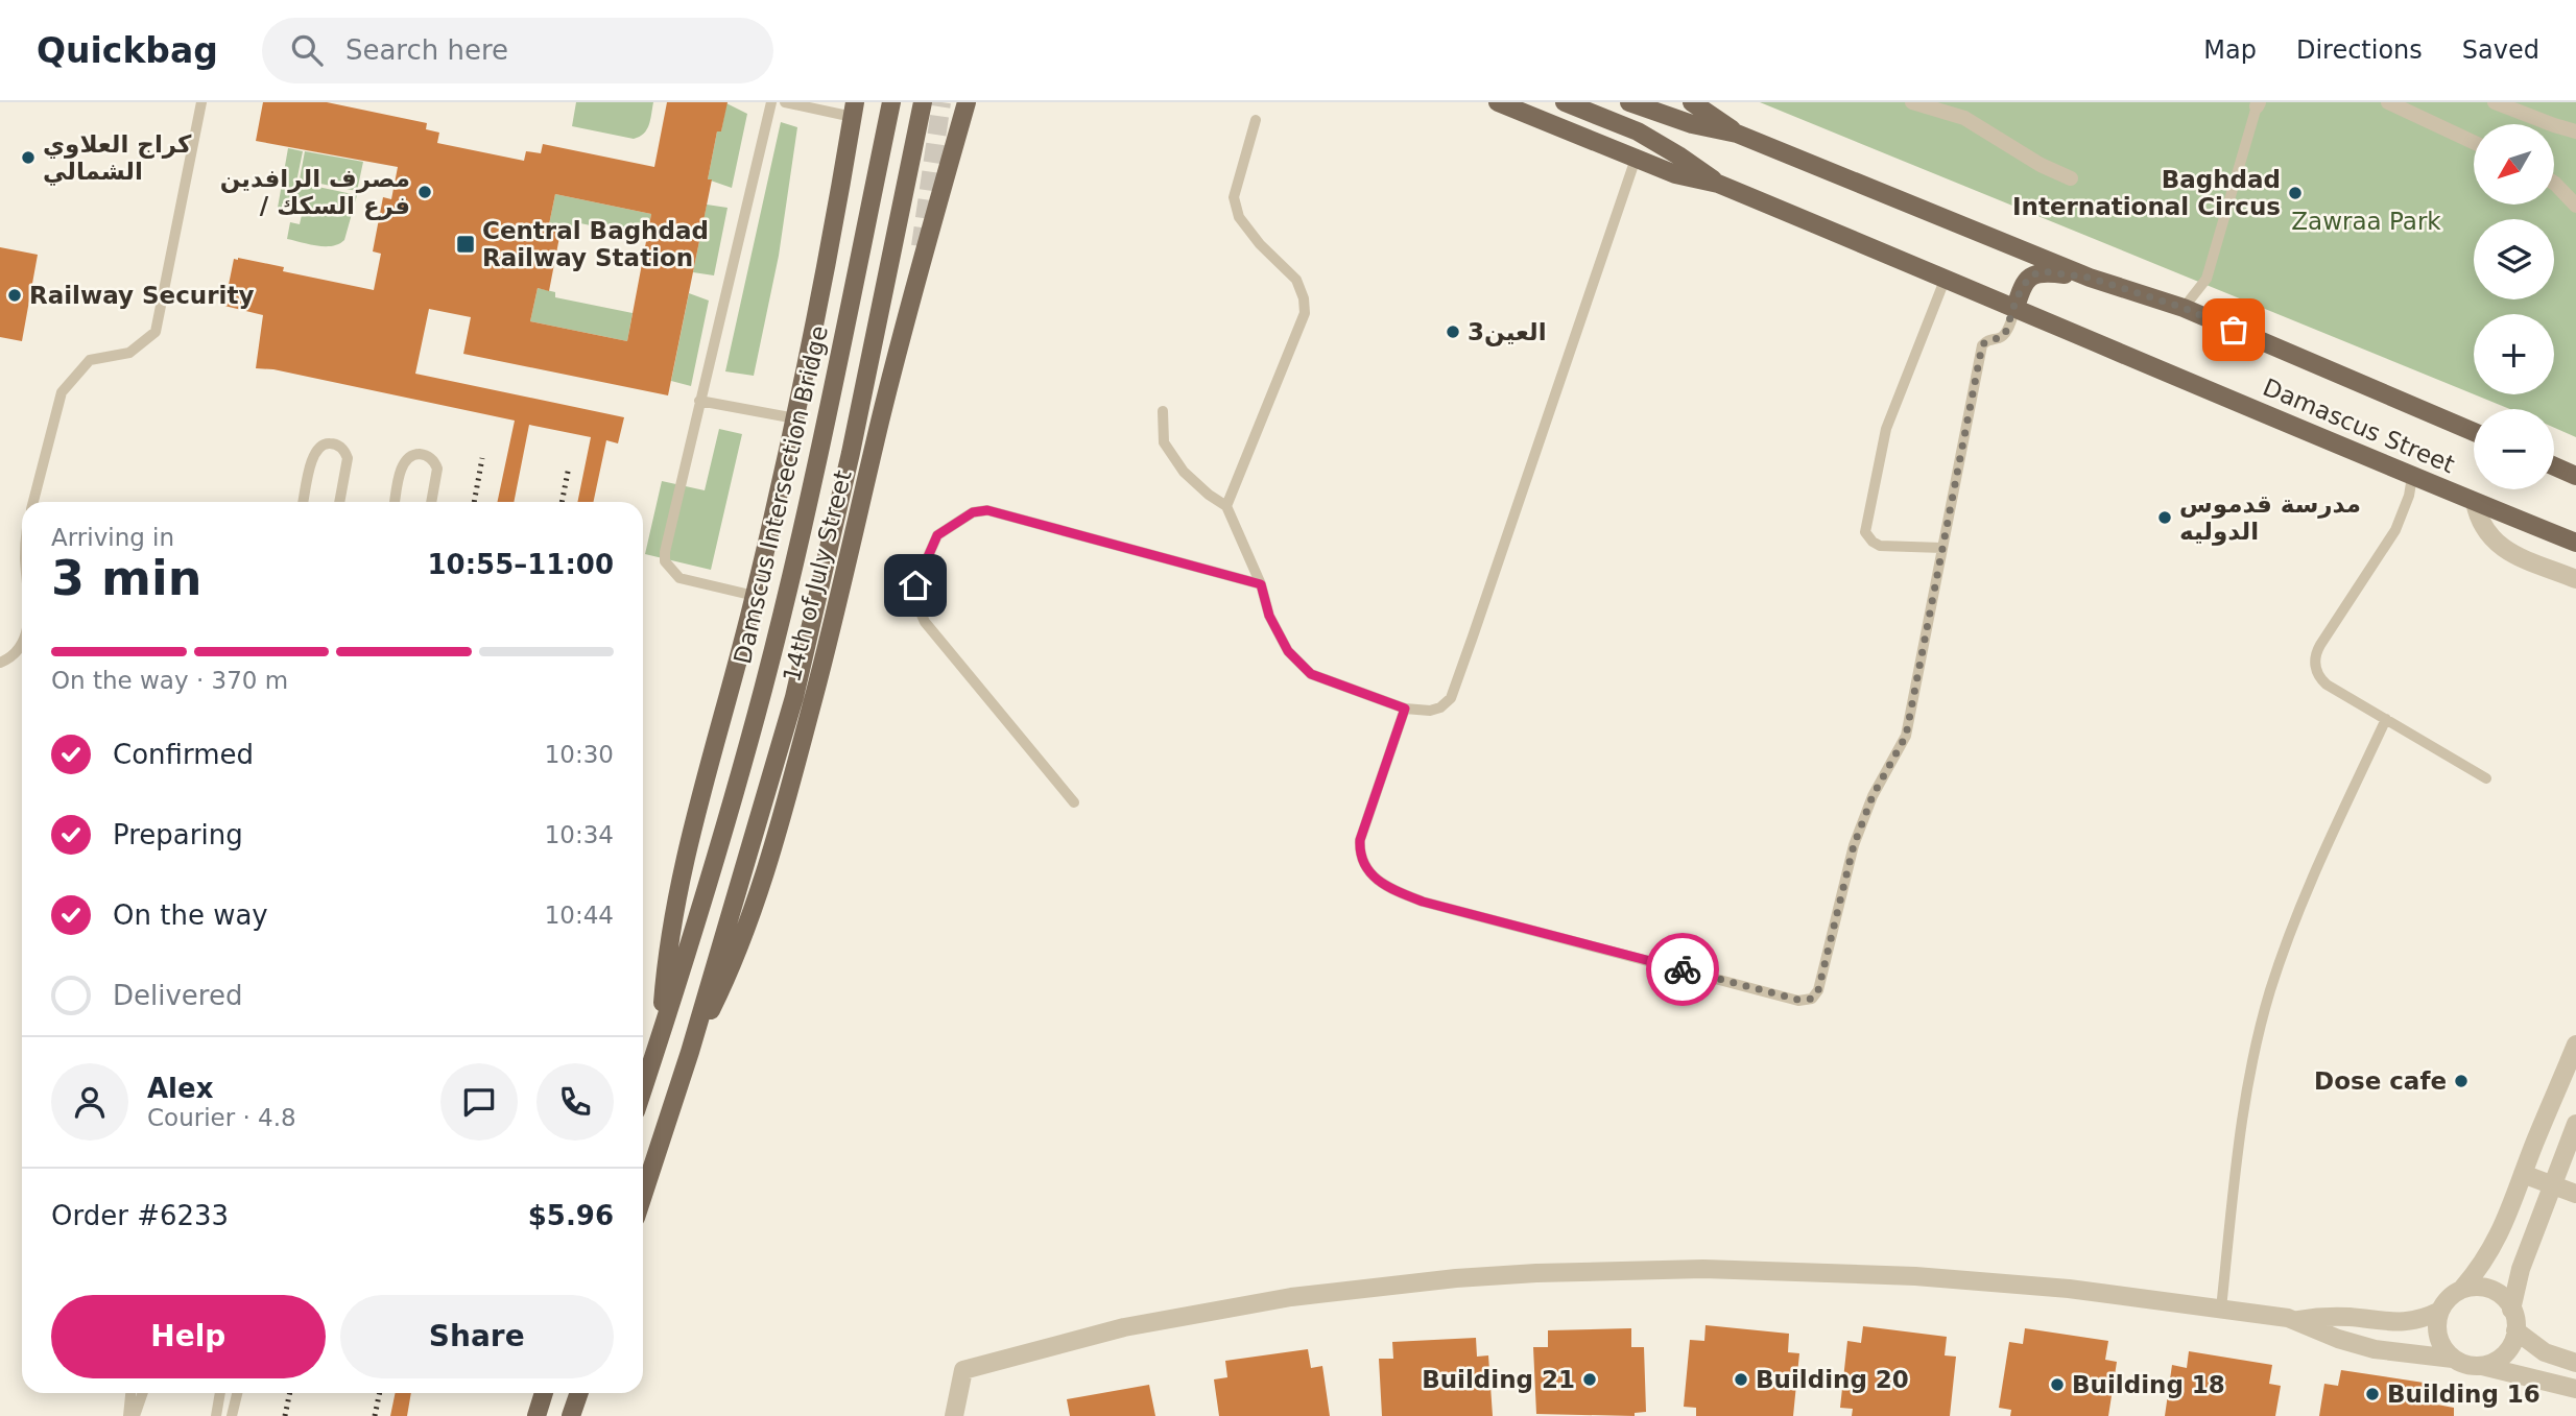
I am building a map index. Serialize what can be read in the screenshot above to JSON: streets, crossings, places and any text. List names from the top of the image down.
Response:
{
  "streets": {
    "main road": ["Damascus Street", "Damscus Intersection Bridge", "14th of July Street"]
  },
  "parks": ["Zawraa Park"],
  "places": {
    "other": [
      "كراج العلاوي الشمالي",
      "مصرف الرافدين / فرع السكك",
      "Baghdad International Circus",
      "Railway Security",
      "العين3",
      "مدرسة قدموس الدوليه",
      "Dose cafe",
      "Building 21",
      "Building 20",
      "Building 18",
      "Building 16"
    ],
    "transit": ["Central Baghdad Railway Station"]
  },
  "north": "bottom left",
  "page": {
    "header": "Quickbag",
    "search": "Search here",
    "nav": ["Map", "Directions", "Saved"],
    "map_buttons": ["+", "−"],
    "heading": ["3 min", "Arriving in", "10:55–11:00"],
    "panel": [
      "Alex",
      "Courier · 4.8",
      "Order #6233",
      "$5.96"
    ],
    "bar": "On the way · 370 m",
    "list": [
      ["Confirmed", "10:30"],
      ["Preparing", "10:34"],
      ["On the way", "10:44"],
      "Delivered"
    ],
    "buttons": ["Help", "Share"]
  }
}
